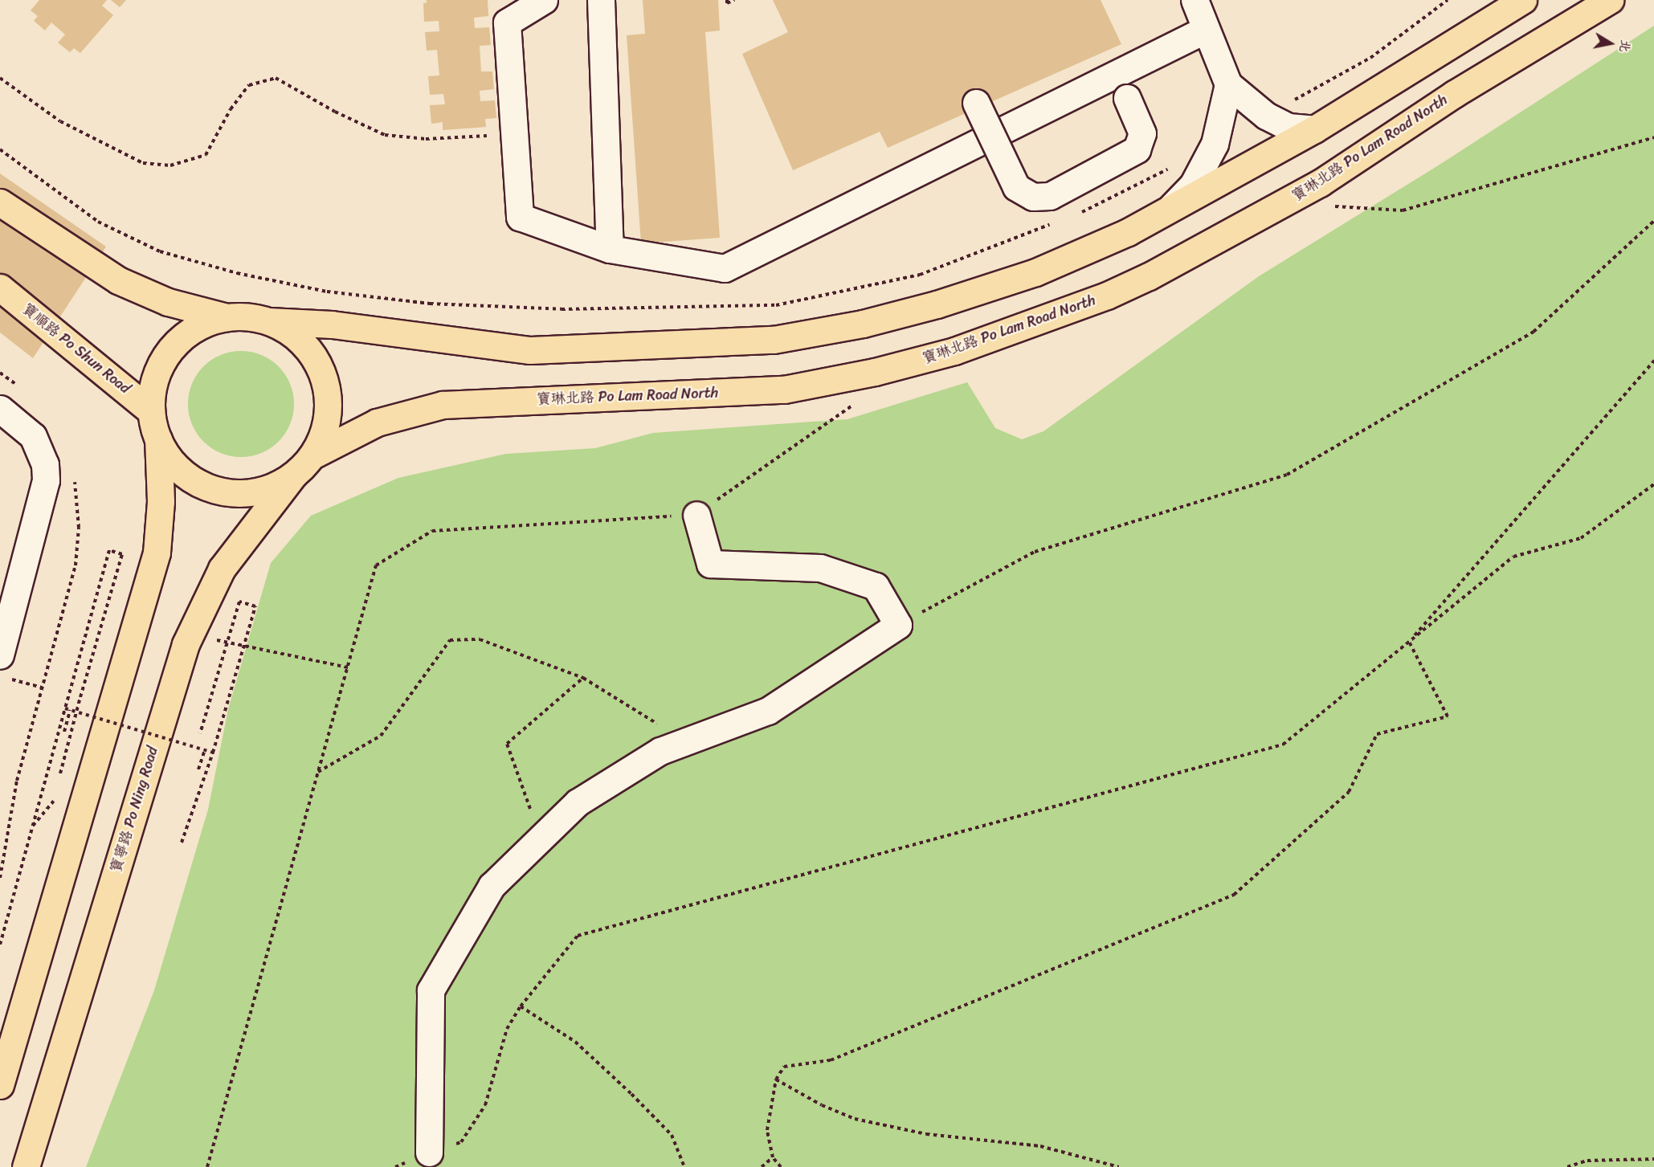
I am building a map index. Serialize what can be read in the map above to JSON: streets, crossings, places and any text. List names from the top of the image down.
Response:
{
  "streets": {
    "main road": ["寶琳北路 Po Lam Road North", "寶順路 Po Shun Road", "寶寧路 Po Ning Road"]
  },
  "crossings": [
    ["寶琳北路 Po Lam Road North", "寶寧路 Po Ning Road"]
  ],
  "north": "right"
}
